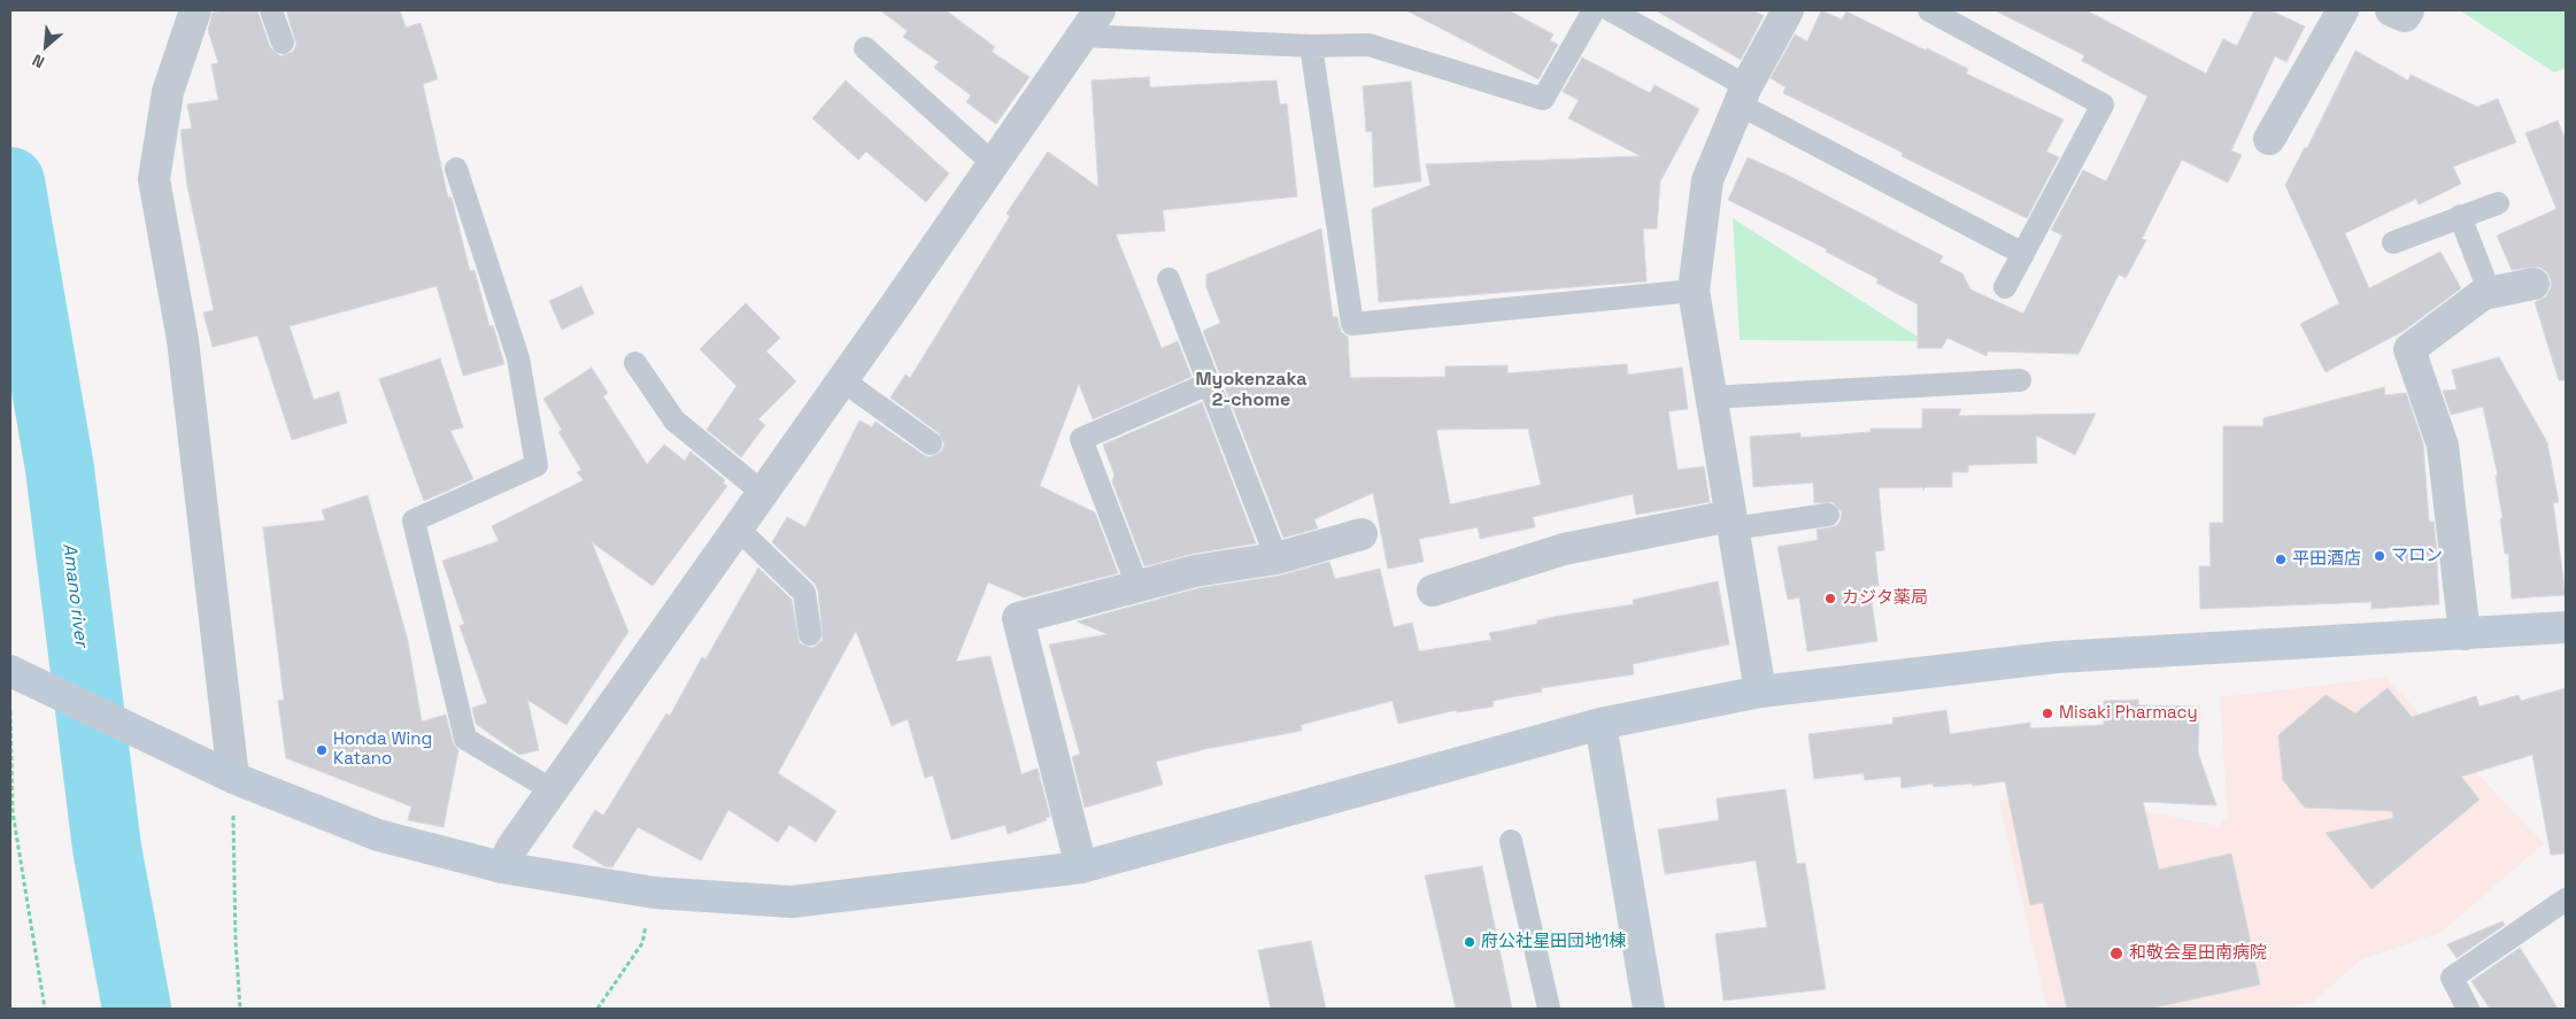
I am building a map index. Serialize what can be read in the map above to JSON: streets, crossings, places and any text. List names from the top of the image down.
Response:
{
  "districts": ["Myokenzaka 2-chome"],
  "water": ["Amano river"],
  "places": [
    "マロン",
    "平田酒店",
    "カジタ薬局",
    "Misaki Pharmacy",
    "Honda Wing Katano",
    "府公社星田団地1棟",
    "和敬会星田南病院"
  ],
  "north": "bottom left"
}
